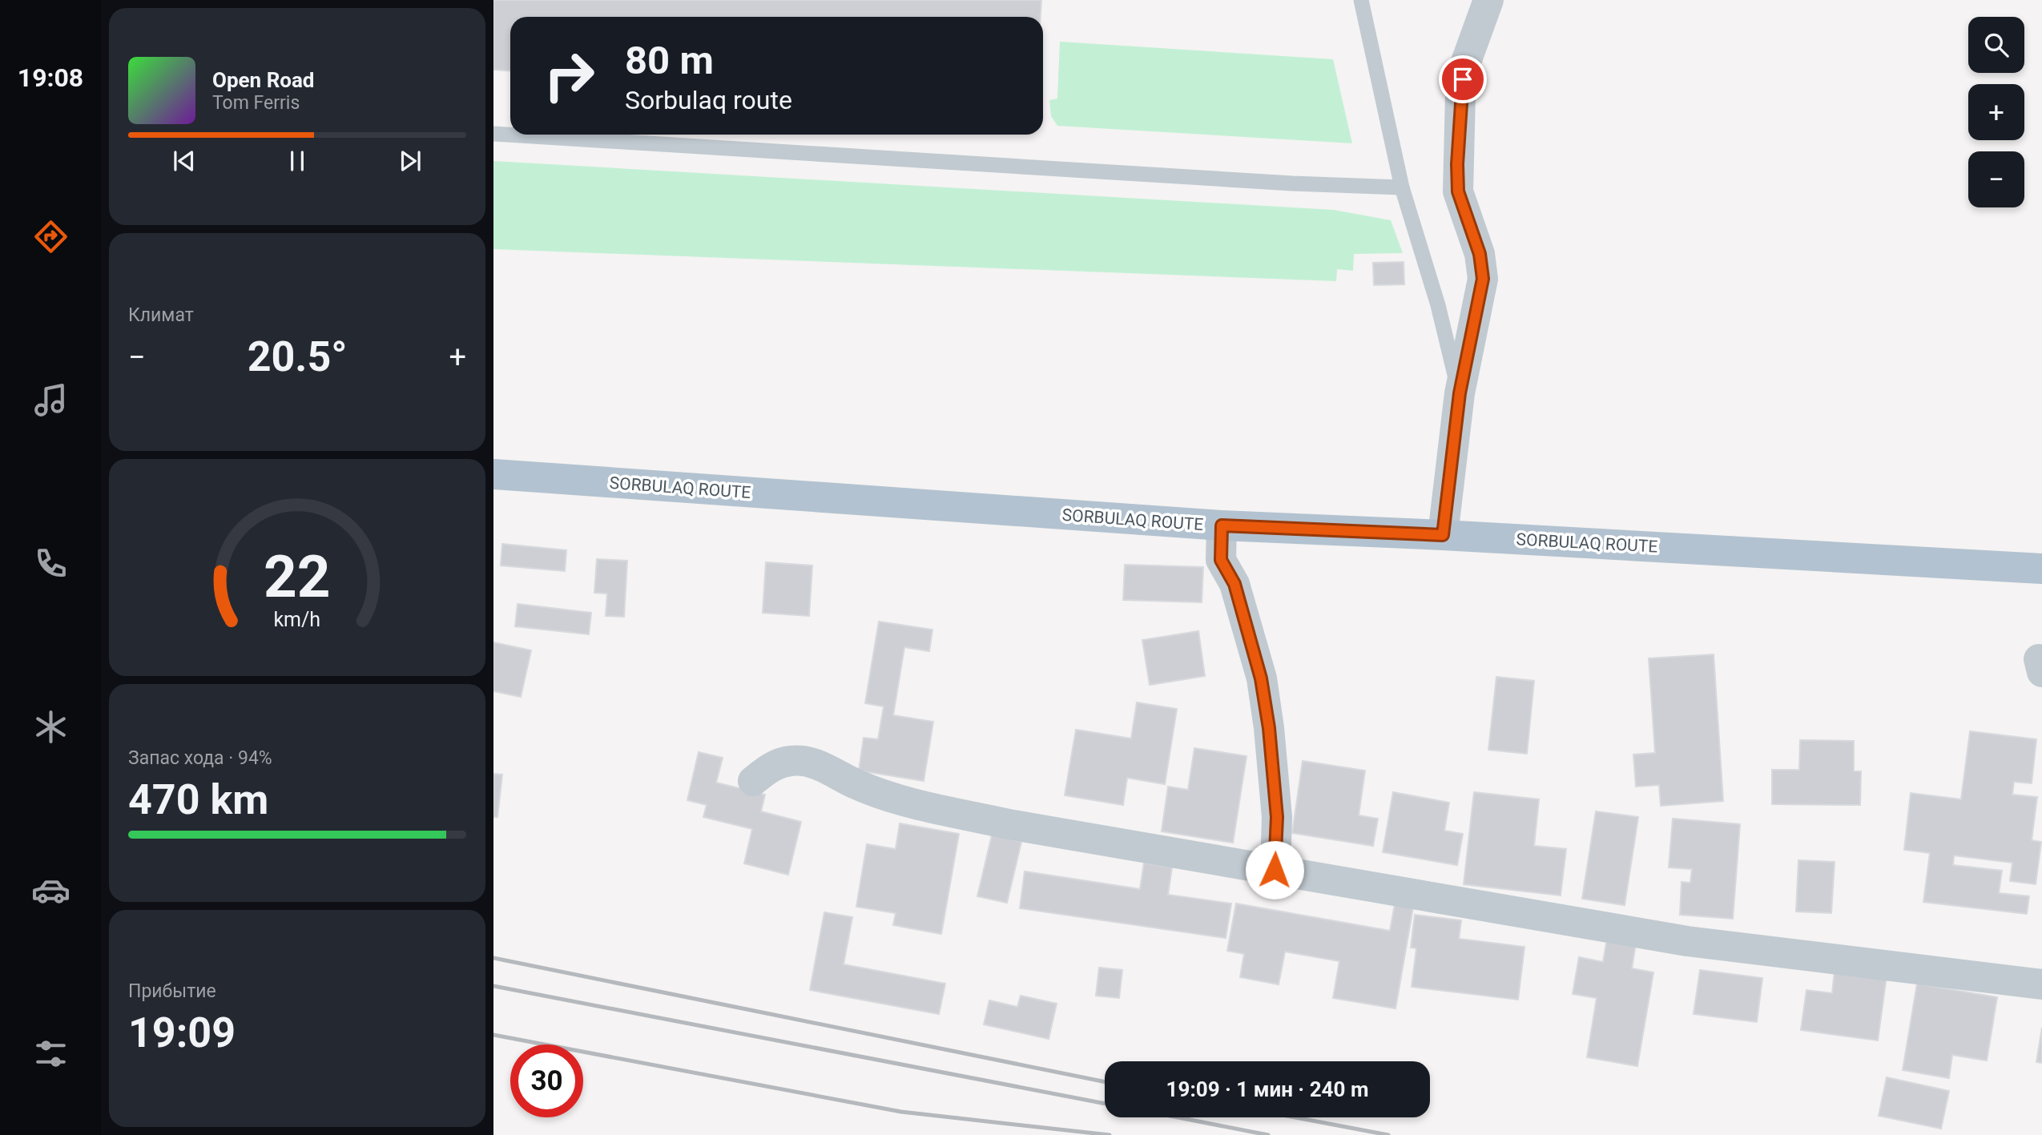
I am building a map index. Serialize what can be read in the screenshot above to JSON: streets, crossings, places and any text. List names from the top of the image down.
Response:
{
  "streets": {
    "main road": ["SORBULAQ ROUTE"]
  },
  "page": {
    "tabs": "19:08",
    "map_buttons": ["+", "−"],
    "turn": ["80 m", "Sorbulaq route"],
    "song": ["Open Road", "Tom Ferris"],
    "tile": [
      "Климат",
      ["Запас хода · 94%", "470 km"],
      ["Прибытие", "19:09"]
    ],
    "heat": ["−", "20.5°", "+"],
    "limit": "30",
    "trip": "19:09 · 1 мин · 240 m",
    "gauge": ["22", "km/h"]
  }
}
